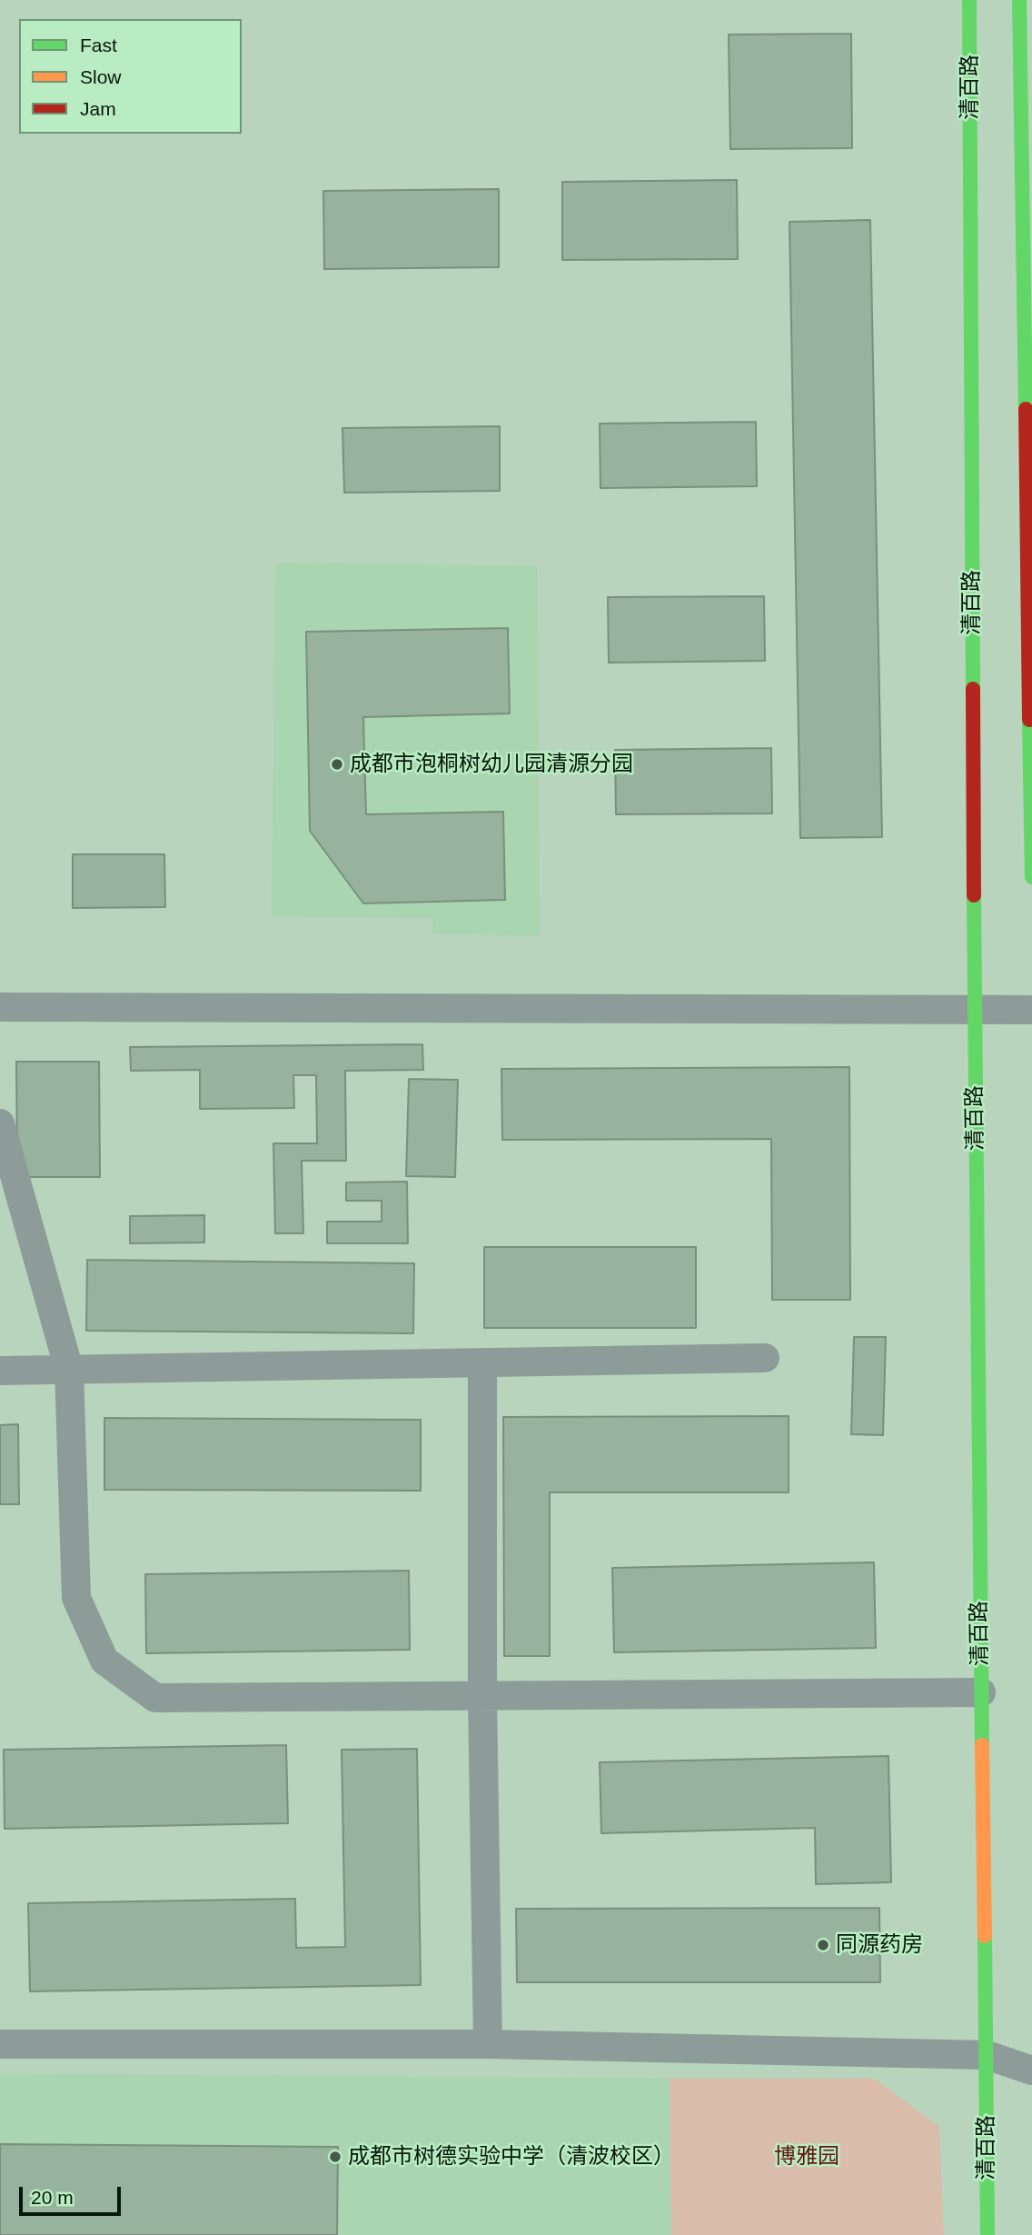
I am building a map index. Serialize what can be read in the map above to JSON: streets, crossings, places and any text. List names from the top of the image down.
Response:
{
  "streets": {
    "street": ["清百路"]
  },
  "parks": ["博雅园"],
  "places": ["成都市泡桐树幼儿园清源分园", "同源药房", "成都市树德实验中学（清波校区）"],
  "legend": ["Fast", "Slow", "Jam"],
  "scale_bar": "20 m"
}
